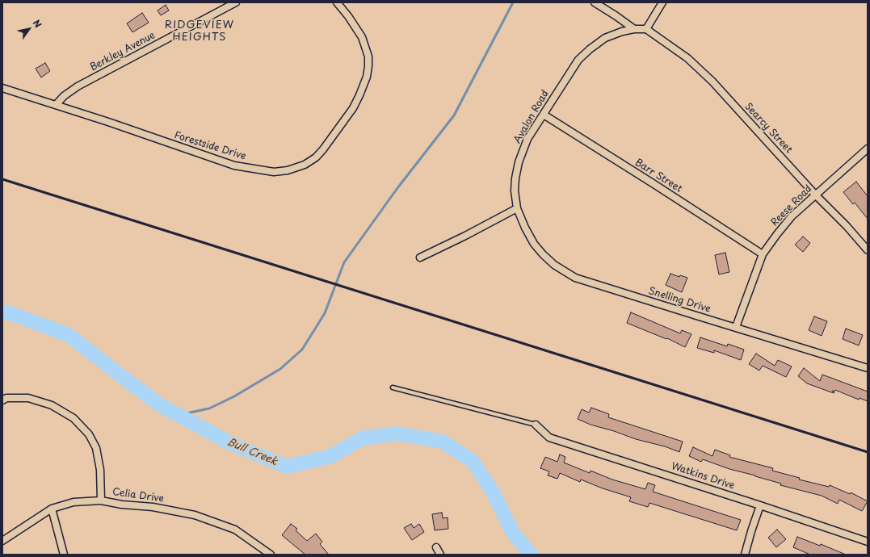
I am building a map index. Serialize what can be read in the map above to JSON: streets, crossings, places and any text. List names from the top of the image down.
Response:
{
  "streets": {
    "street": [
      "Berkley Avenue",
      "Avalon Road",
      "Searcy Street",
      "Forestside Drive",
      "Barr Street",
      "Reese Road",
      "Snelling Drive",
      "Watkins Drive",
      "Celia Drive"
    ]
  },
  "crossings": [
    ["Berkley Avenue", "Forestside Drive"],
    ["Avalon Road", "Searcy Street"],
    ["Avalon Road", "Barr Street"],
    ["Avalon Road", "Snelling Drive"],
    ["Searcy Street", "Reese Road"],
    ["Barr Street", "Reese Road"],
    ["Reese Road", "Snelling Drive"]
  ],
  "districts": ["RIDGEVIEW HEIGHTS"],
  "water": ["Bull Creek"],
  "north": "top right"
}
